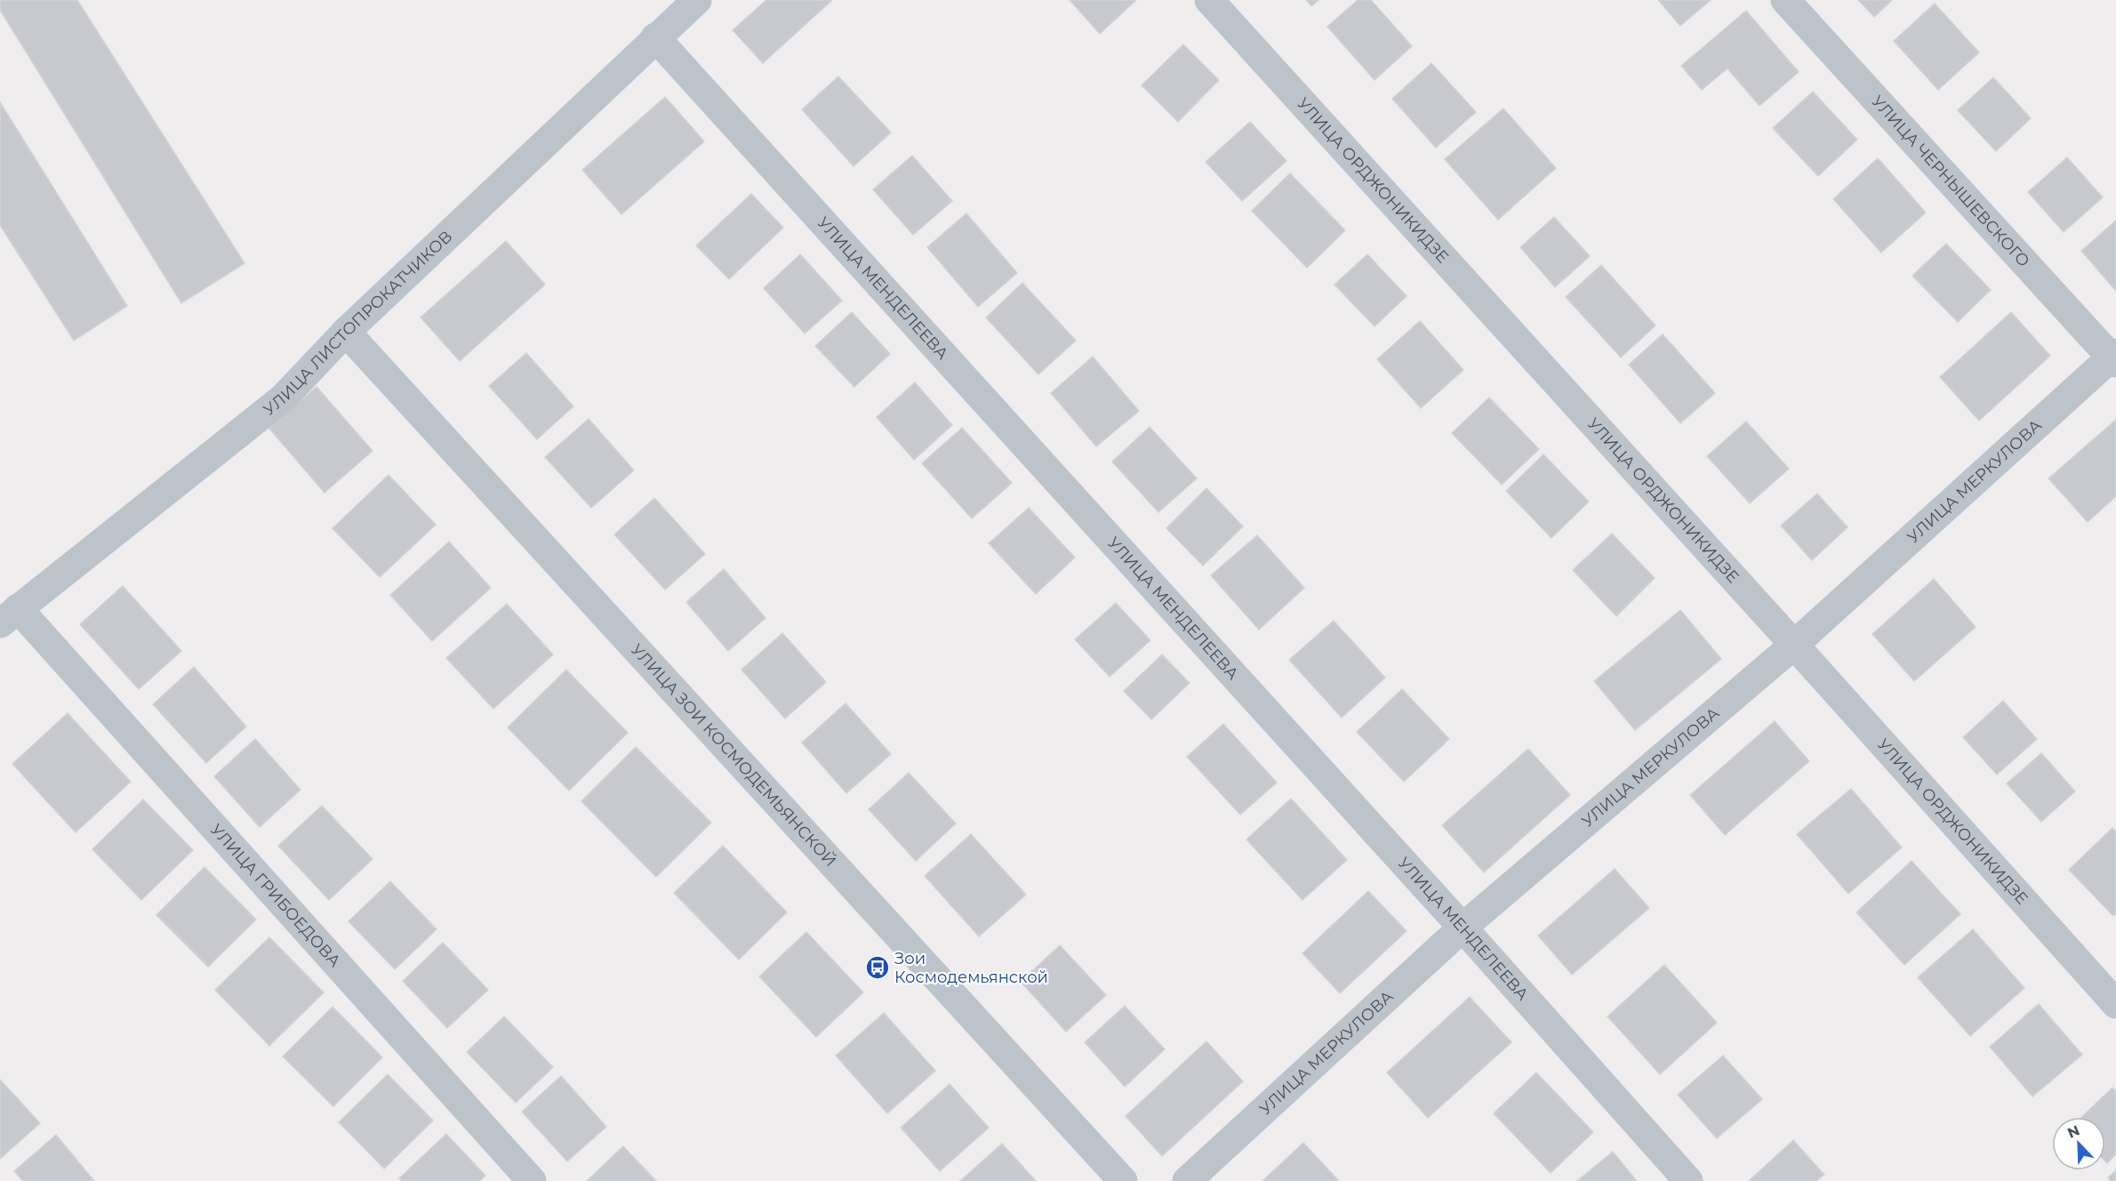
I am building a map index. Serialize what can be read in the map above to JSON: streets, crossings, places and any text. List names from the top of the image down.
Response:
{
  "streets": {
    "street": [
      "УЛИЦА ОРДЖОНИКИДЗЕ",
      "УЛИЦА ЧЕРНЫШЕВСКОГО",
      "УЛИЦА МЕНДЕЛЕЕВА",
      "УЛИЦА ЛИСТОПРОКАТЧИКОВ",
      "УЛИЦА МЕРКУЛОВА",
      "УЛИЦА ЗОИ КОСМОДЕМЬЯНСКОЙ",
      "УЛИЦА ГРИБОЕДОВА"
    ]
  },
  "crossings": [
    ["УЛИЦА ОРДЖОНИКИДЗЕ", "УЛИЦА МЕРКУЛОВА"],
    ["УЛИЦА ЧЕРНЫШЕВСКОГО", "УЛИЦА МЕРКУЛОВА"],
    ["УЛИЦА МЕНДЕЛЕЕВА", "УЛИЦА ЛИСТОПРОКАТЧИКОВ"],
    ["УЛИЦА МЕНДЕЛЕЕВА", "УЛИЦА МЕРКУЛОВА"],
    ["УЛИЦА ЛИСТОПРОКАТЧИКОВ", "УЛИЦА ЗОИ КОСМОДЕМЬЯНСКОЙ"],
    ["УЛИЦА ЛИСТОПРОКАТЧИКОВ", "УЛИЦА ГРИБОЕДОВА"]
  ],
  "places": {
    "bus stop": ["Зои Космодемьянской"]
  },
  "north": "top left"
}
